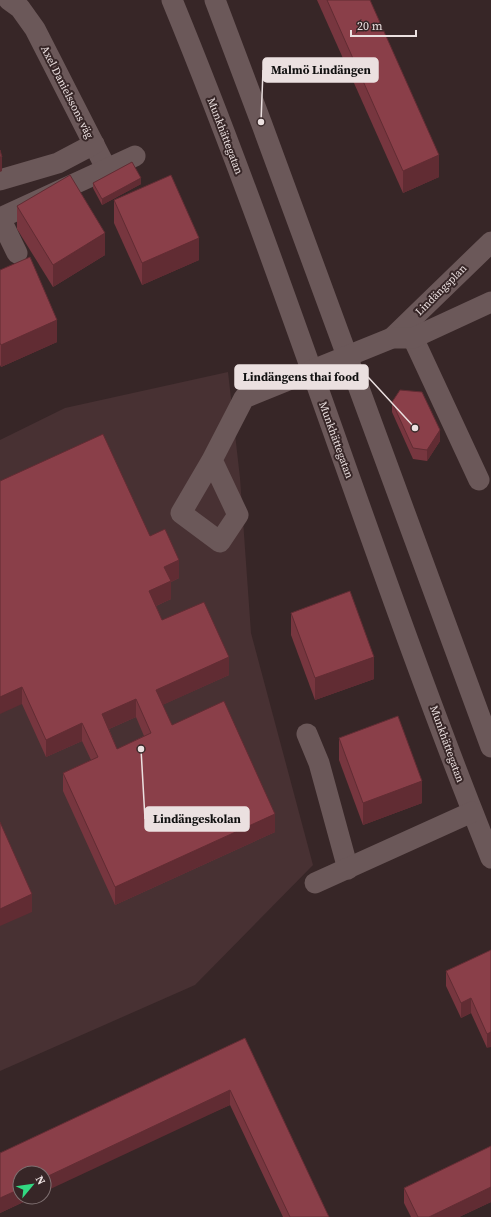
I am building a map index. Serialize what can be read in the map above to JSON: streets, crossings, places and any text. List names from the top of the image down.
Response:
{
  "streets": {
    "street": ["Axel Danielssons väg", "Munkhättegatan", "Lindängsplan"]
  },
  "crossings": [
    ["Munkhättegatan", "Lindängsplan"]
  ],
  "places": ["Malmö Lindängen", "Lindängens thai food", "Lindängeskolan"],
  "scale_bar": "20 m",
  "north": "top right"
}
